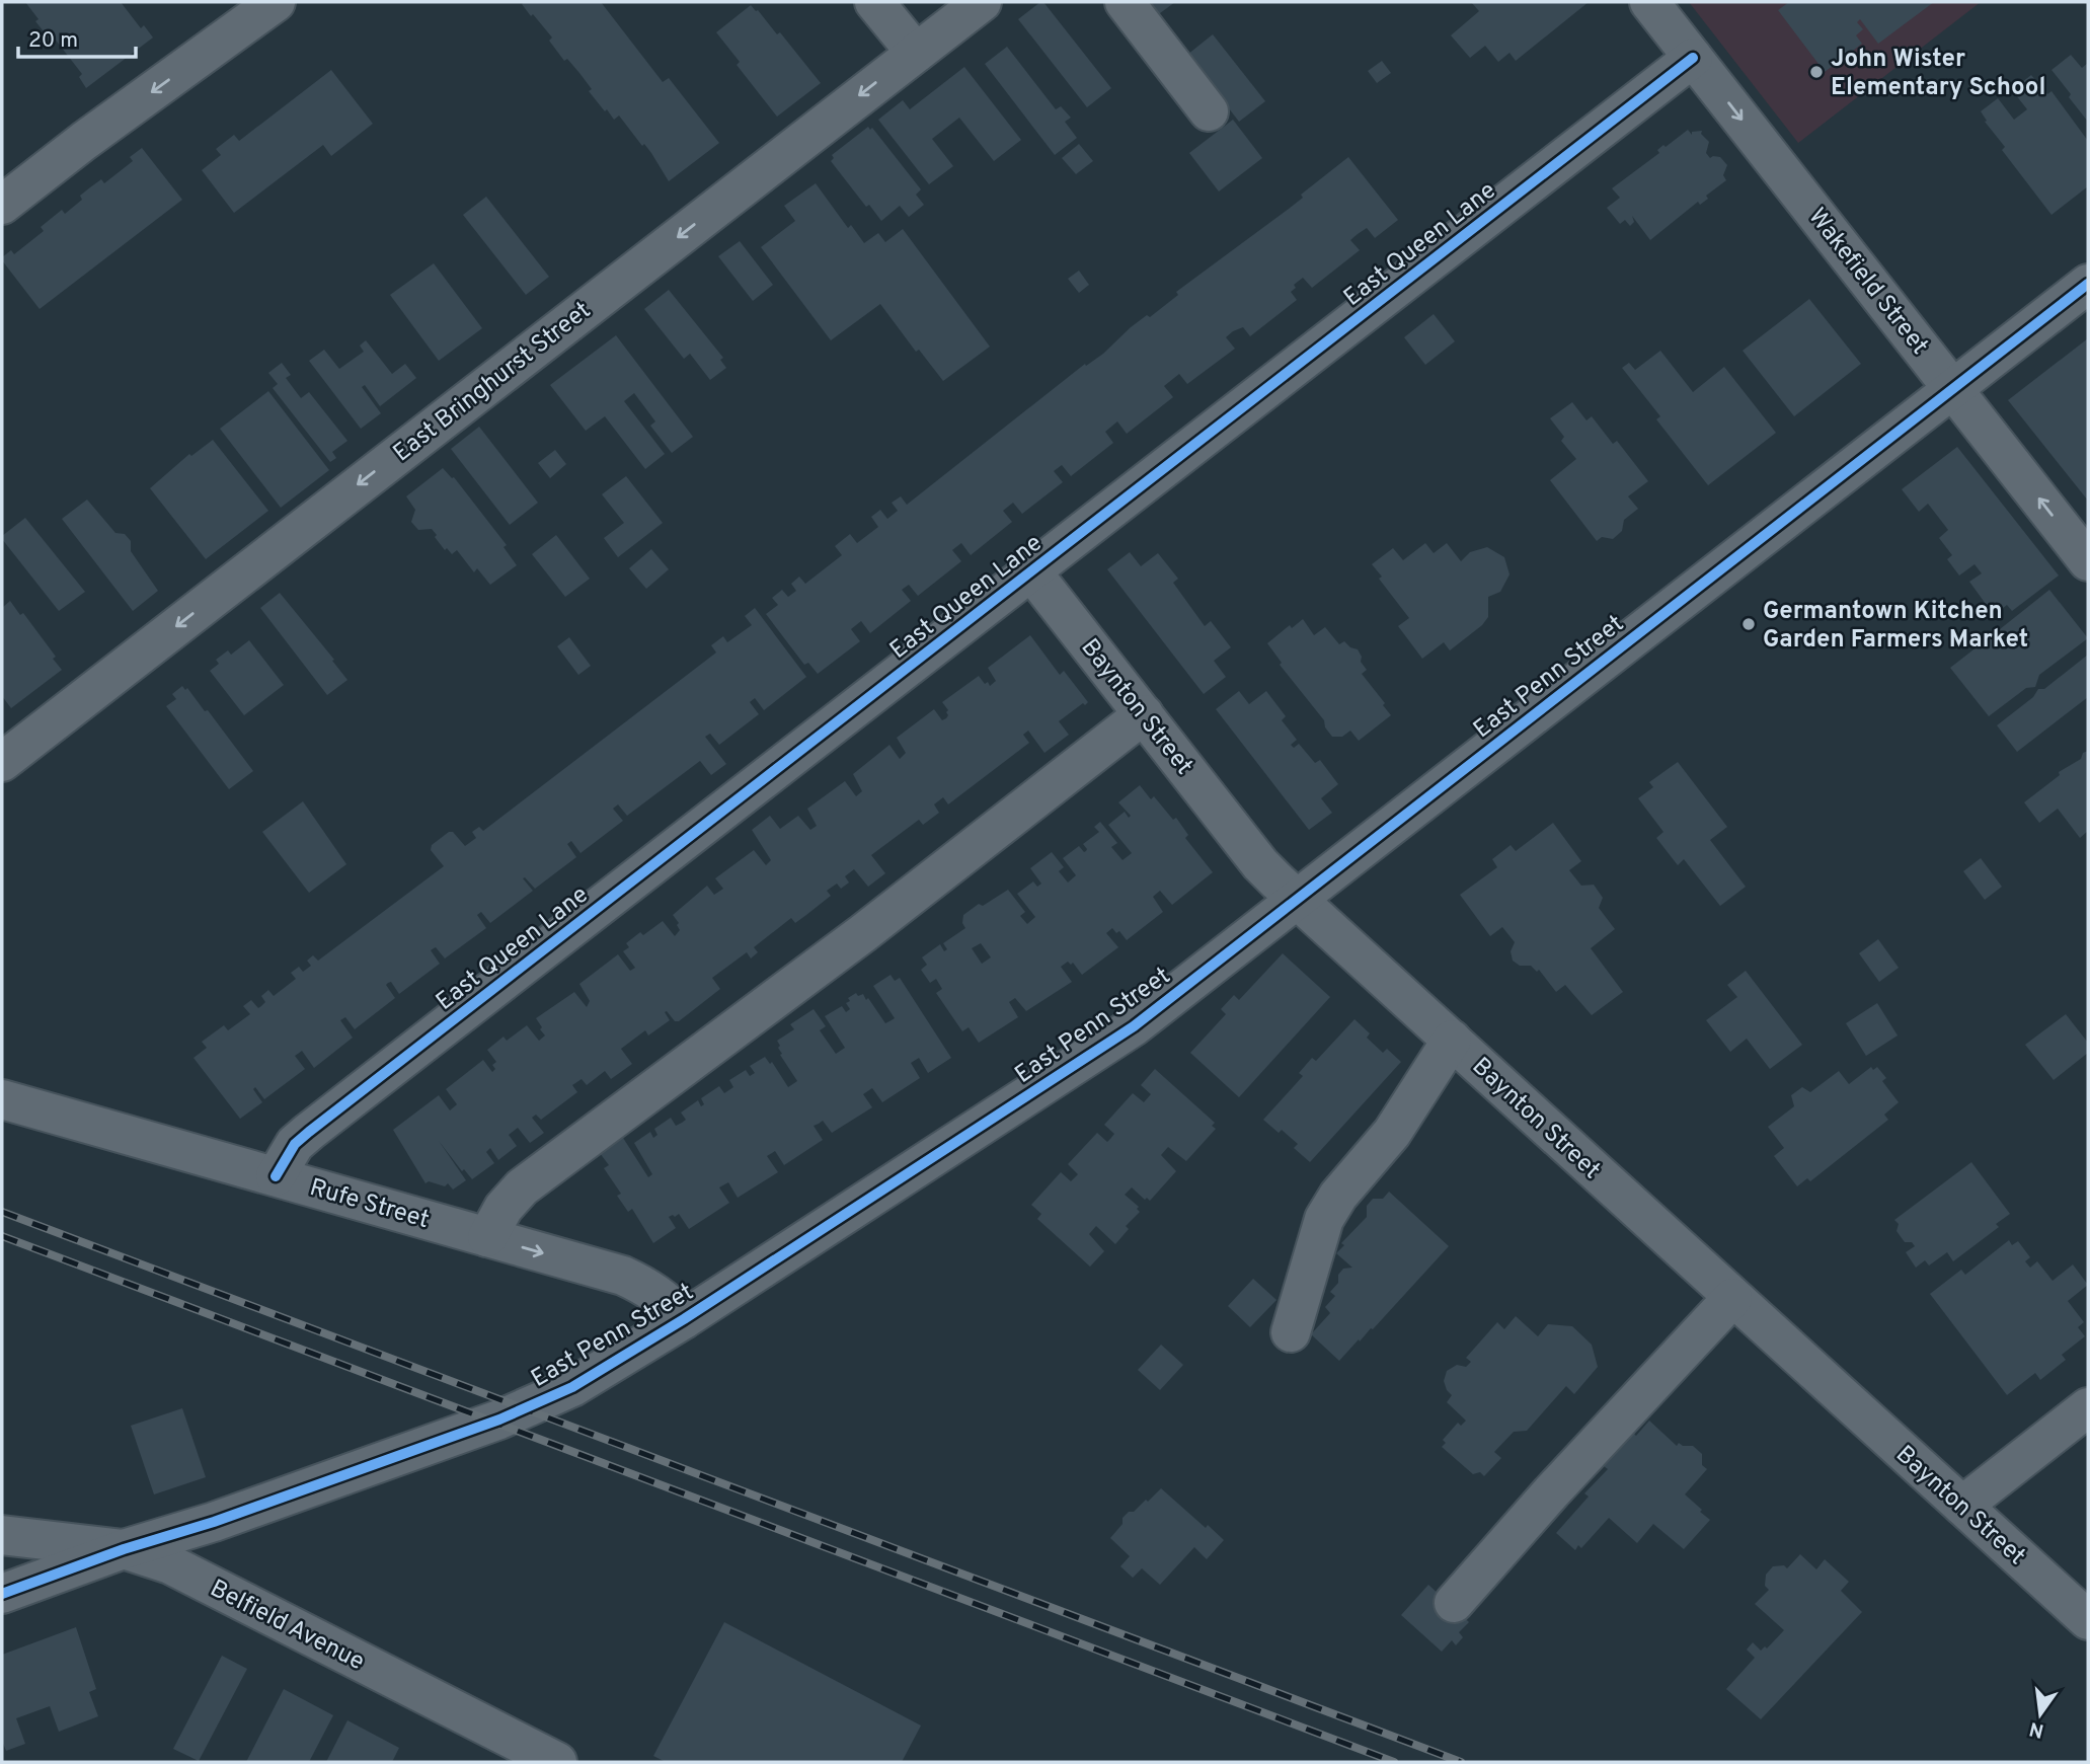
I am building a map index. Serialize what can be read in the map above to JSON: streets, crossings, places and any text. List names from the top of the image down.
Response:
{
  "streets": {
    "street": [
      "East Queen Lane",
      "Wakefield Street",
      "East Bringhurst Street",
      "East Penn Street",
      "Baynton Street",
      "Rufe Street",
      "Belfield Avenue"
    ]
  },
  "crossings": [
    ["East Queen Lane", "Wakefield Street"],
    ["East Queen Lane", "Baynton Street"],
    ["East Queen Lane", "Rufe Street"],
    ["Wakefield Street", "East Penn Street"],
    ["East Penn Street", "Baynton Street"],
    ["East Penn Street", "Rufe Street"],
    ["East Penn Street", "Belfield Avenue"]
  ],
  "one_way": ["East Bringhurst Street"],
  "places": ["John Wister Elementary School", "Germantown Kitchen Garden Farmers Market"],
  "scale_bar": "20 m",
  "north": "bottom"
}
